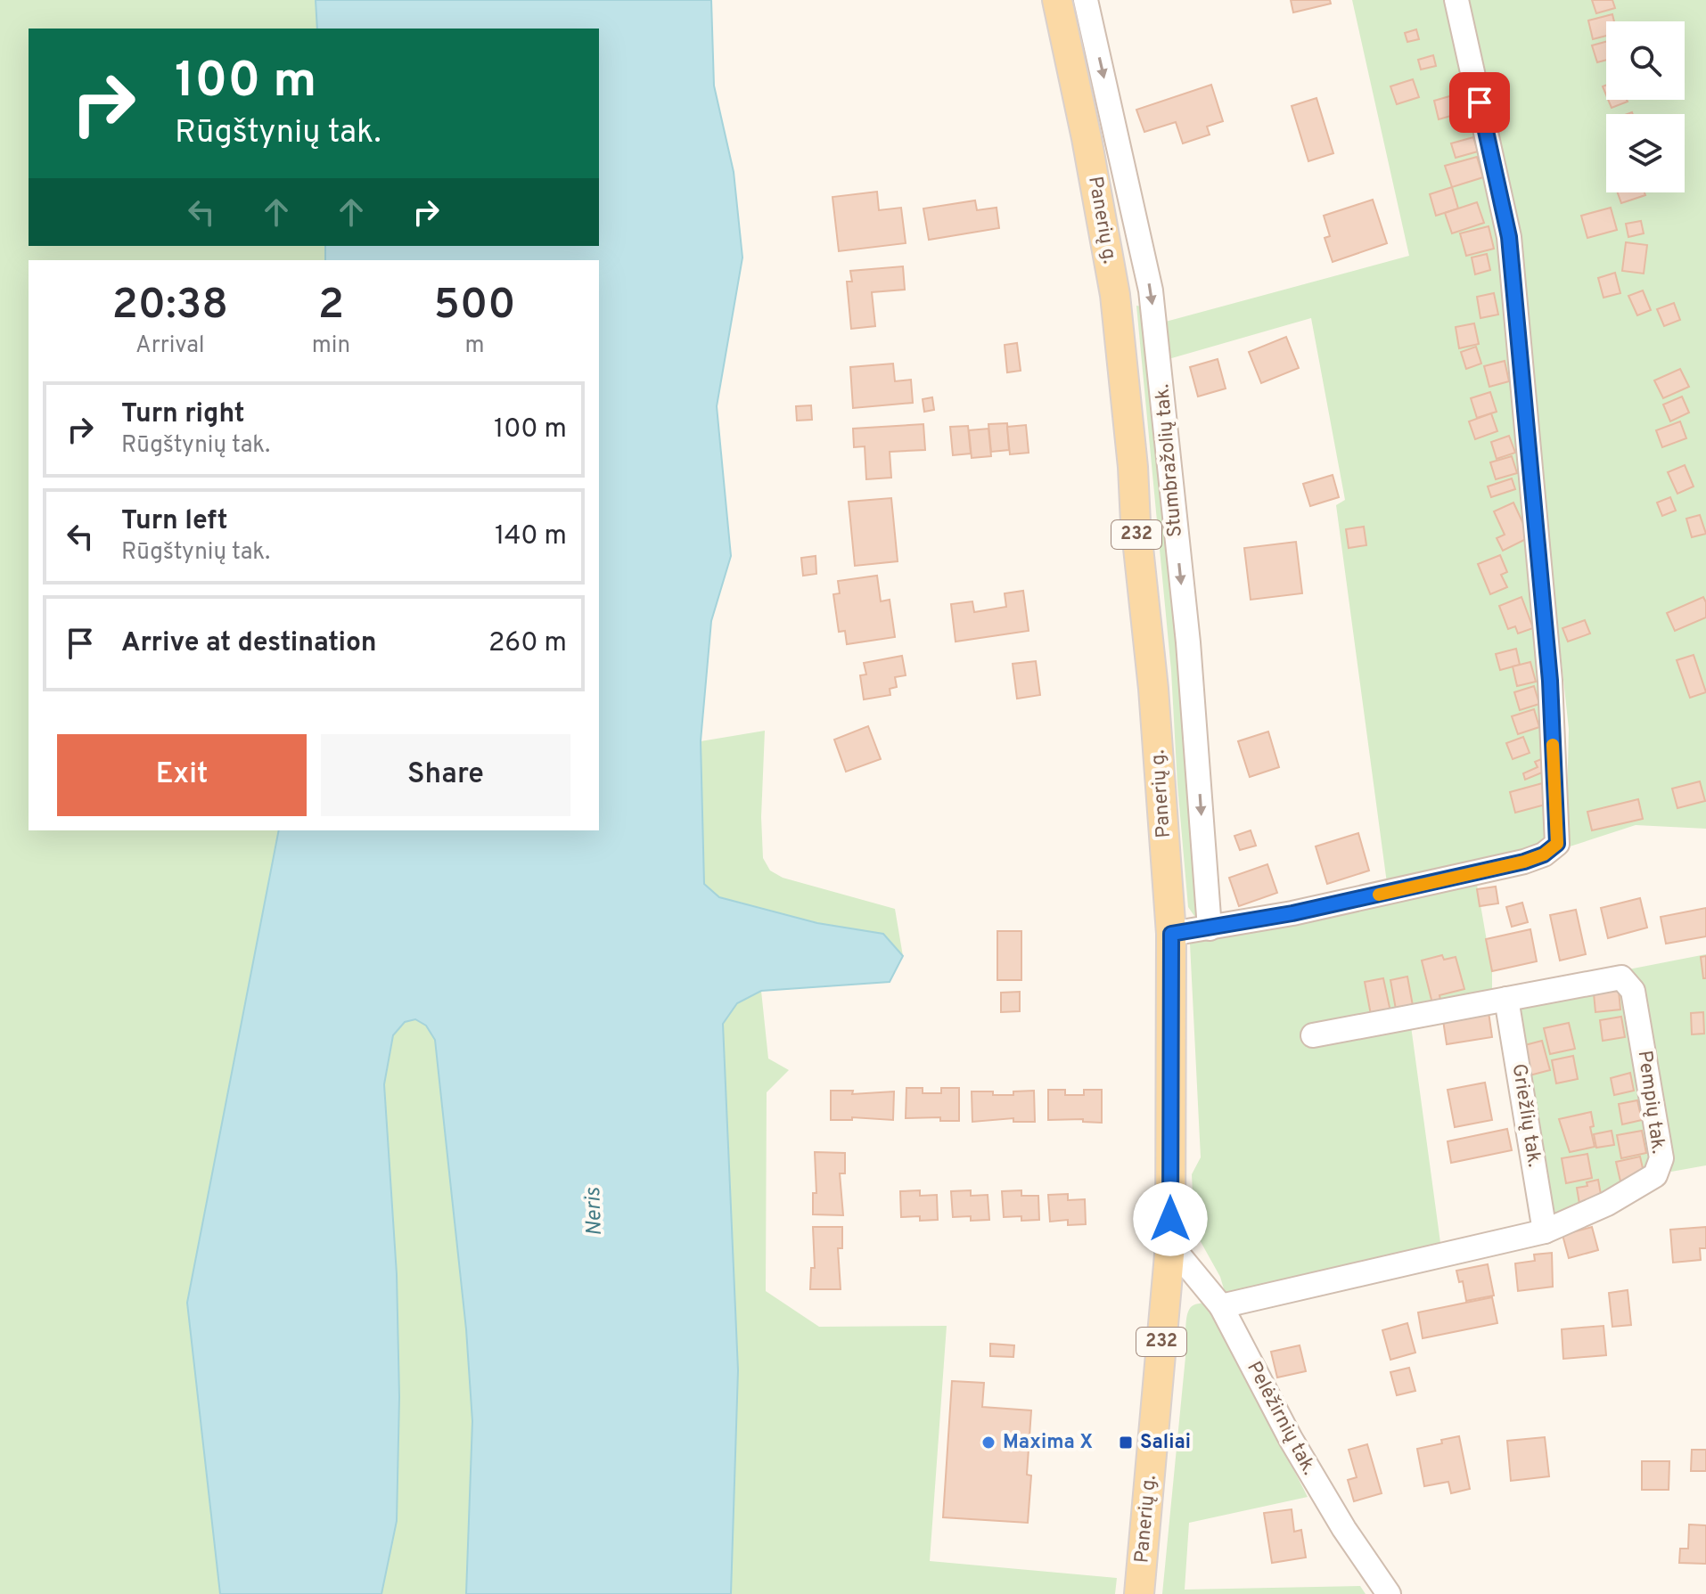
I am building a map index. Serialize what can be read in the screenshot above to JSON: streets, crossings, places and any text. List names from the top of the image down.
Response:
{
  "streets": {
    "main road": ["Panerių g.", "232"],
    "street": [
      "Stumbražolių tak.",
      "Pempių tak.",
      "Griežlių tak.",
      "Pelėžirnių tak."
    ]
  },
  "crossings": [
    ["Panerių g.", "Pelėžirnių tak."],
    ["Pempių tak.", "Griežlių tak."],
    ["Pempių tak.", "Pelėžirnių tak."]
  ],
  "one_way": ["Stumbražolių tak."],
  "water": ["Neris"],
  "places": {
    "other": ["Maxima X"],
    "transit": ["Saliai"]
  },
  "page": {
    "turn": ["100 m", "Rūgštynių tak."],
    "eta": [
      "20:38",
      "Arrival",
      "2",
      "min",
      "500",
      "m"
    ],
    "list": [
      {
        "name": "Turn right",
        "note": "Rūgštynių tak.",
        "value": "100 m"
      },
      {
        "name": "Turn left",
        "note": "Rūgštynių tak.",
        "value": "140 m"
      },
      {
        "name": "Arrive at destination",
        "value": "260 m"
      }
    ],
    "buttons": ["Exit", "Share"]
  }
}
